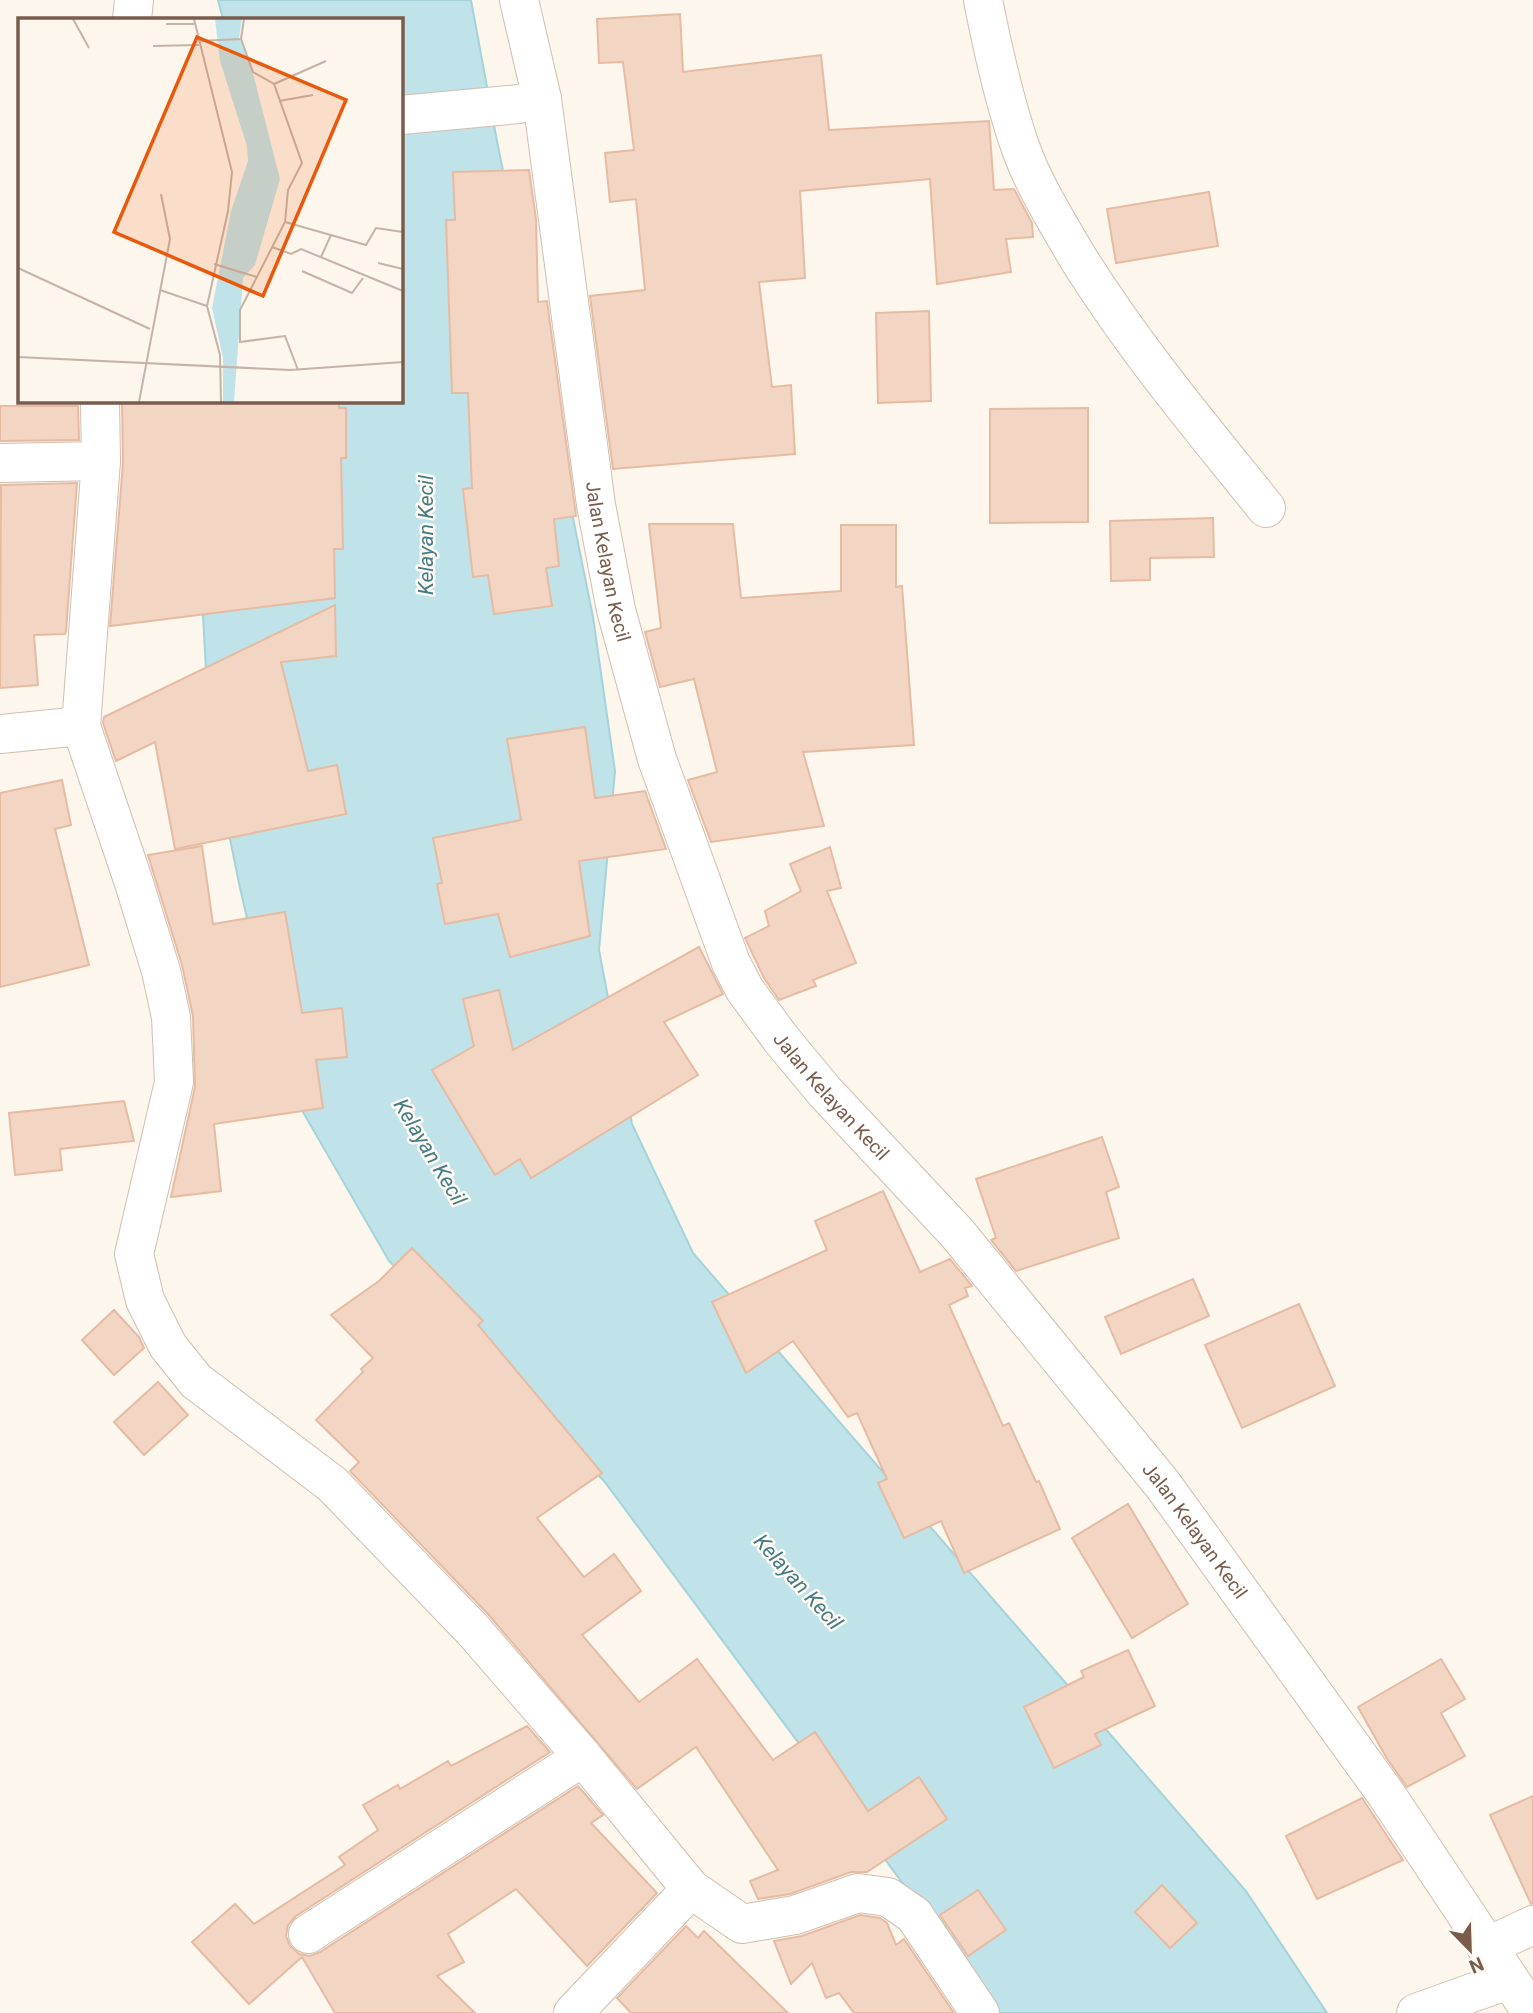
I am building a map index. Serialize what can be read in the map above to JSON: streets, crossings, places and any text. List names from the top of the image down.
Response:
{
  "streets": {
    "street": ["Jalan Kelayan Kecil"]
  },
  "water": ["Kelayan Kecil"],
  "north": "bottom right"
}
